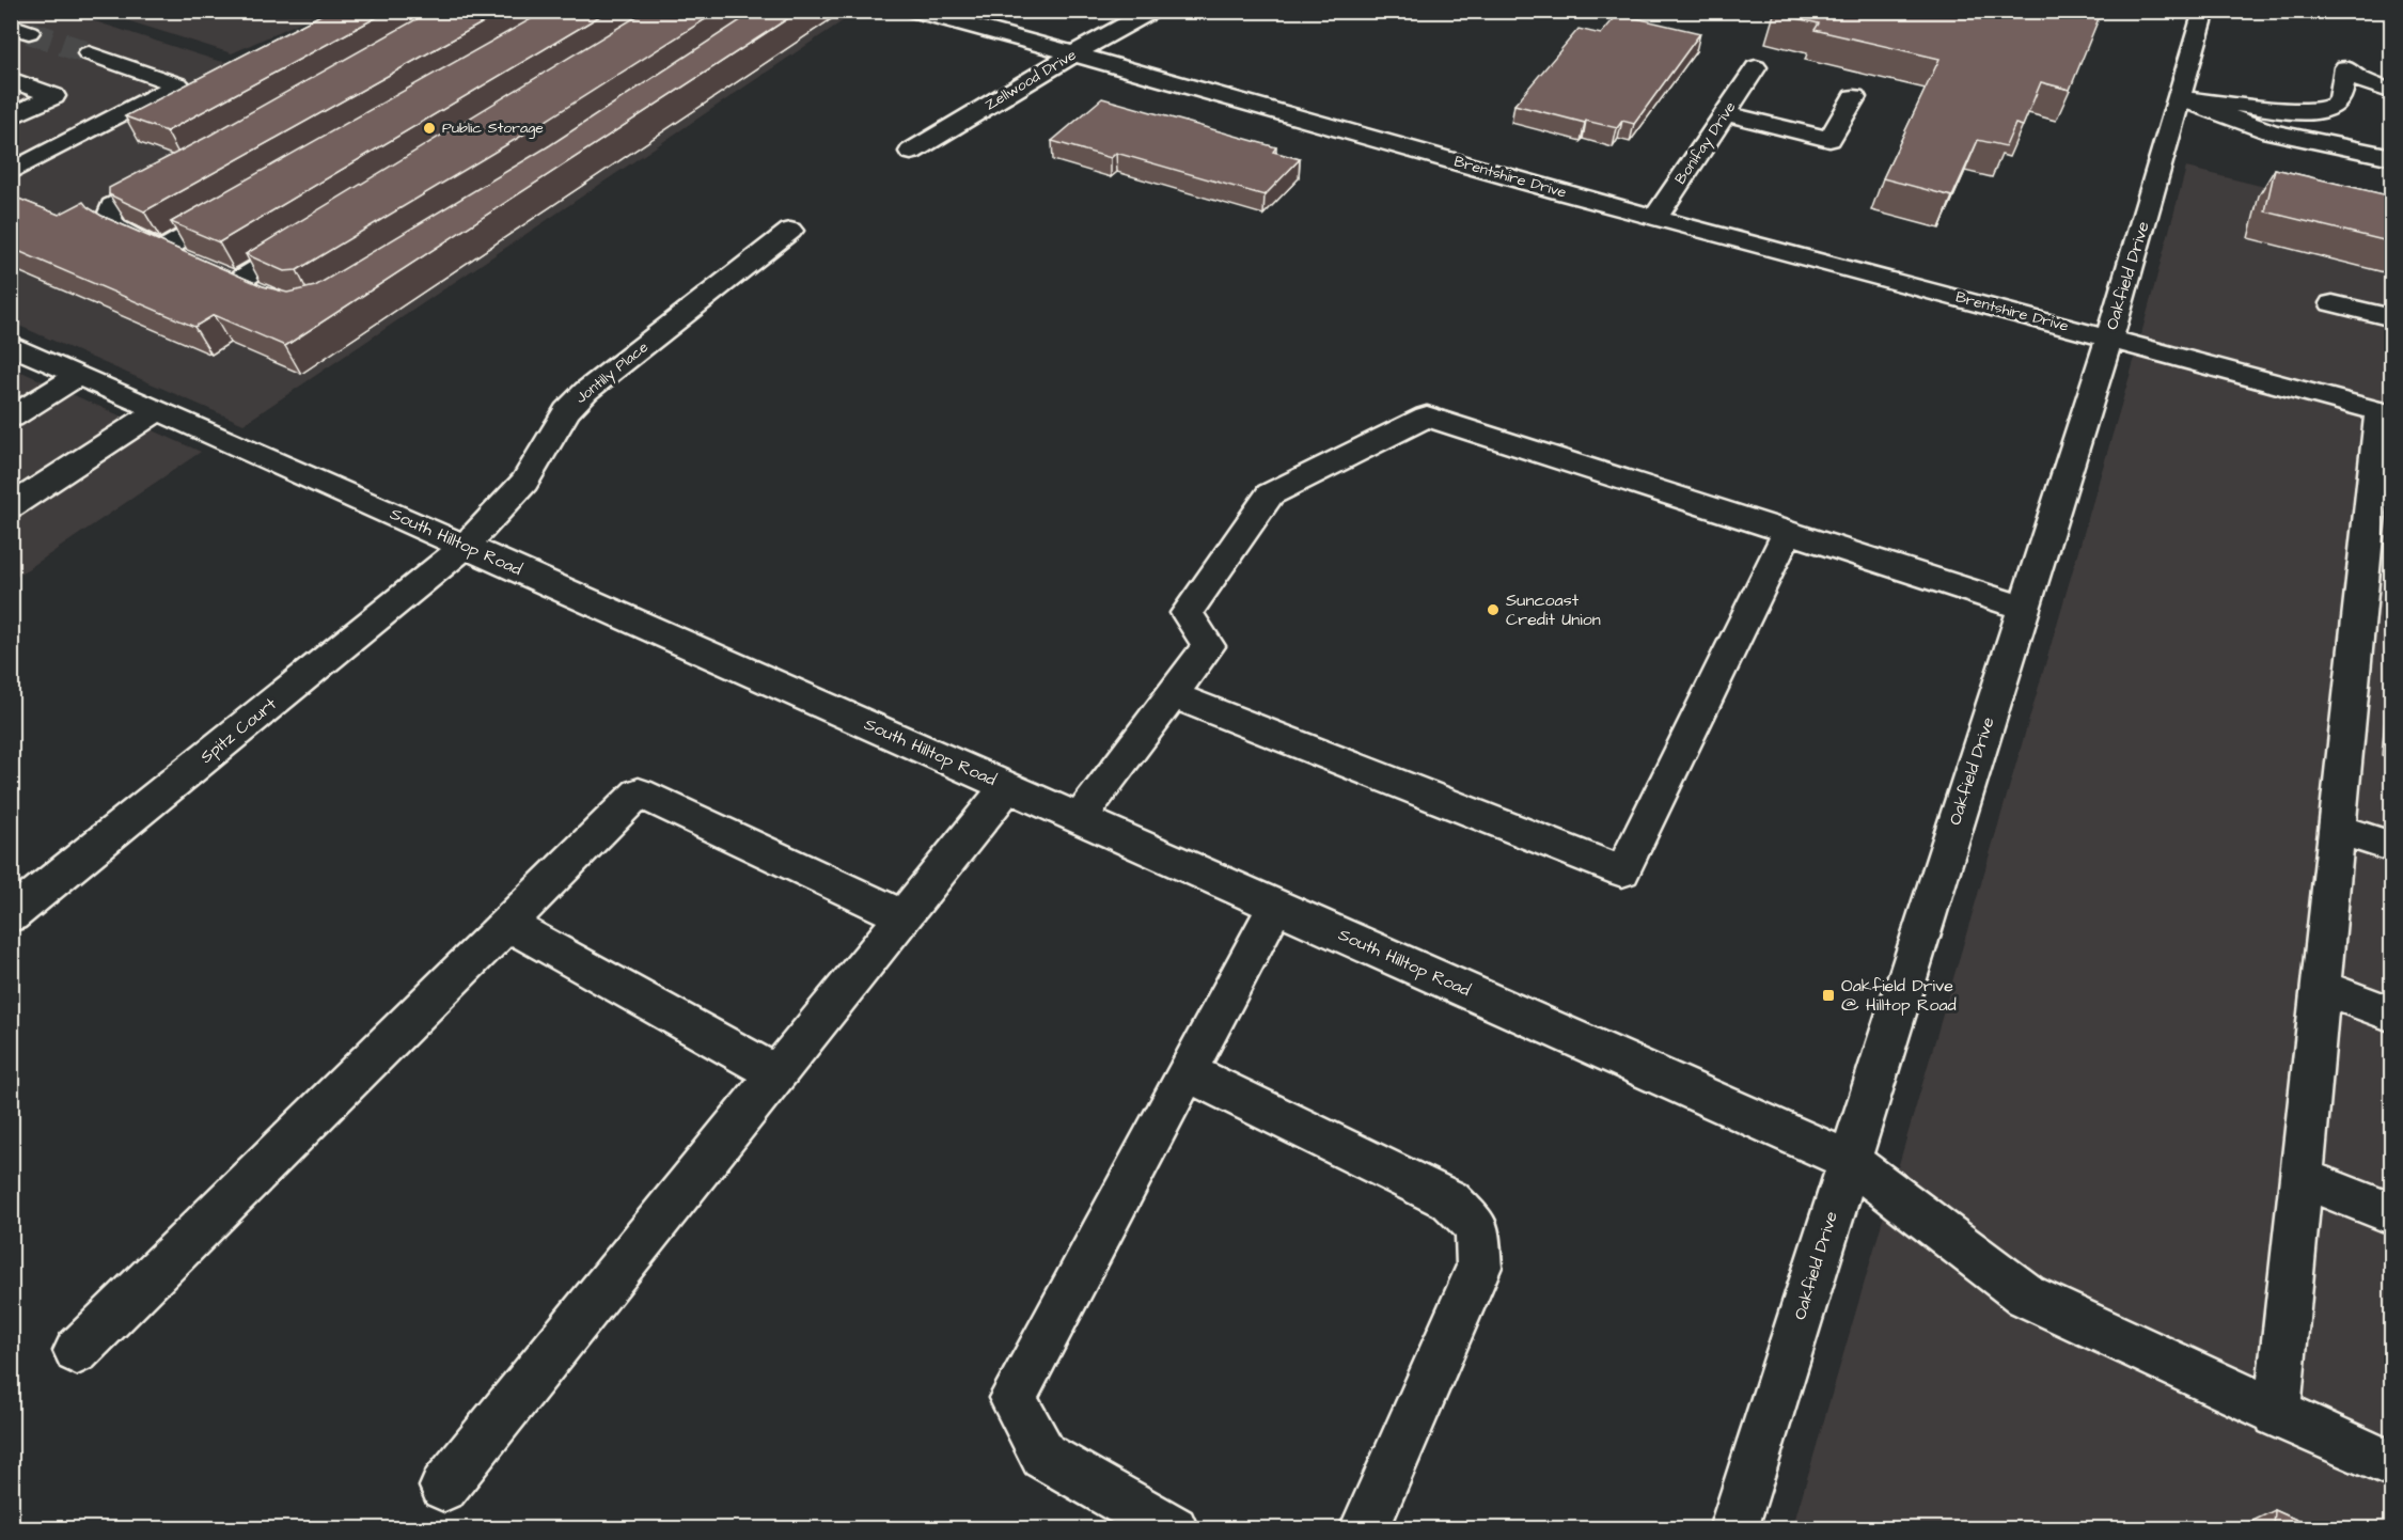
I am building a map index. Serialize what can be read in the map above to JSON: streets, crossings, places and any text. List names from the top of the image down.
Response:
{
  "streets": {
    "street": [
      "Zellwood Drive",
      "Bonifay Drive",
      "Brentshire Drive",
      "Oakfield Drive",
      "Jontilly Place",
      "South Hilltop Road",
      "Spitz Court"
    ]
  },
  "crossings": [
    ["Zellwood Drive", "Brentshire Drive"],
    ["Bonifay Drive", "Brentshire Drive"],
    ["Brentshire Drive", "Oakfield Drive"],
    ["Oakfield Drive", "South Hilltop Road"],
    ["Jontilly Place", "South Hilltop Road"],
    ["Jontilly Place", "Spitz Court"],
    ["South Hilltop Road", "Spitz Court"]
  ],
  "places": {
    "other": ["Public Storage", "Suncoast Credit Union"],
    "transit": ["Oakfield Drive @ Hilltop Road"]
  }
}
